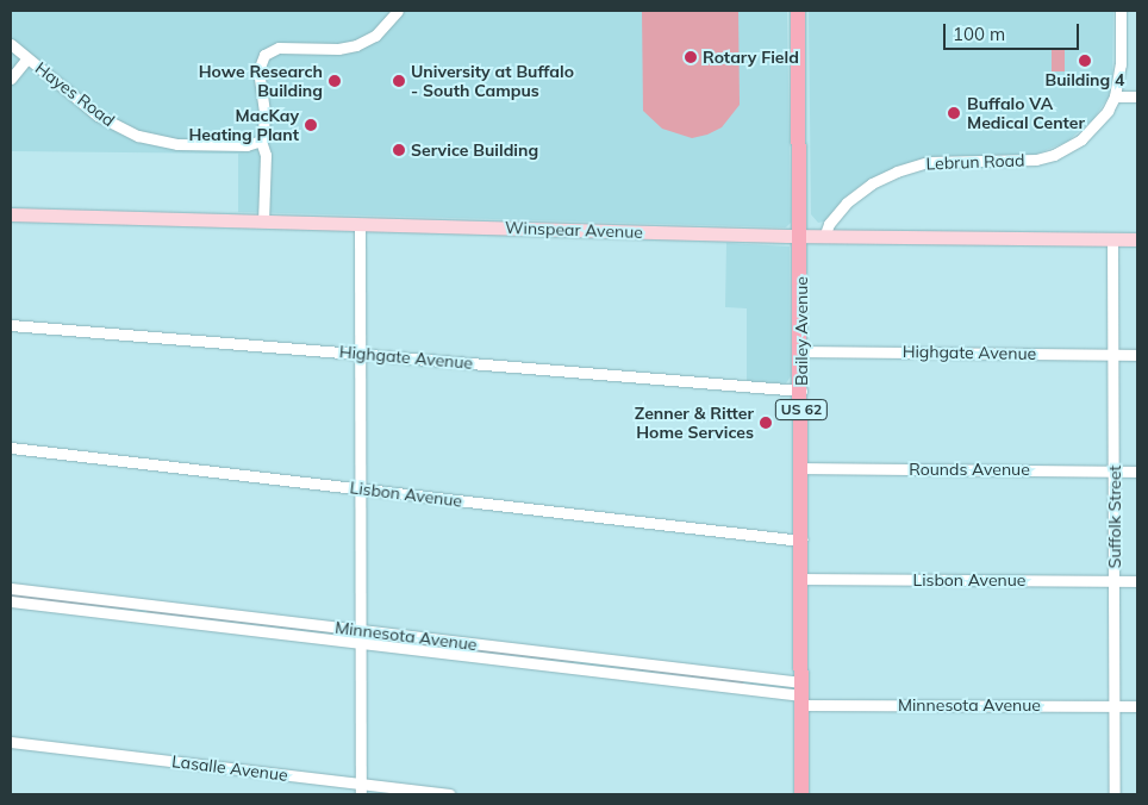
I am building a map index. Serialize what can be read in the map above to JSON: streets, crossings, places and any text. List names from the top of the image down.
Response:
{
  "streets": {
    "main road": ["Bailey Avenue", "US 62"],
    "street": [
      "Hayes Road",
      "Lebrun Road",
      "Winspear Avenue",
      "Highgate Avenue",
      "Rounds Avenue",
      "Lisbon Avenue",
      "Suffolk Street",
      "Minnesota Avenue",
      "Lasalle Avenue"
    ]
  },
  "crossings": [
    ["Lebrun Road", "Winspear Avenue"],
    ["Winspear Avenue", "Bailey Avenue"],
    ["Winspear Avenue", "Suffolk Street"],
    ["Bailey Avenue", "Highgate Avenue"],
    ["Bailey Avenue", "Rounds Avenue"],
    ["Bailey Avenue", "Lisbon Avenue"],
    ["Bailey Avenue", "Minnesota Avenue"],
    ["Highgate Avenue", "Suffolk Street"],
    ["Rounds Avenue", "Suffolk Street"],
    ["Lisbon Avenue", "Suffolk Street"],
    ["Suffolk Street", "Minnesota Avenue"]
  ],
  "places": [
    "Rotary Field",
    "Building 4",
    "Howe Research Building",
    "University at Buffalo - South Campus",
    "Buffalo VA Medical Center",
    "MacKay Heating Plant",
    "Service Building",
    "Zenner & Ritter Home Services"
  ],
  "scale_bar": "100 m"
}
